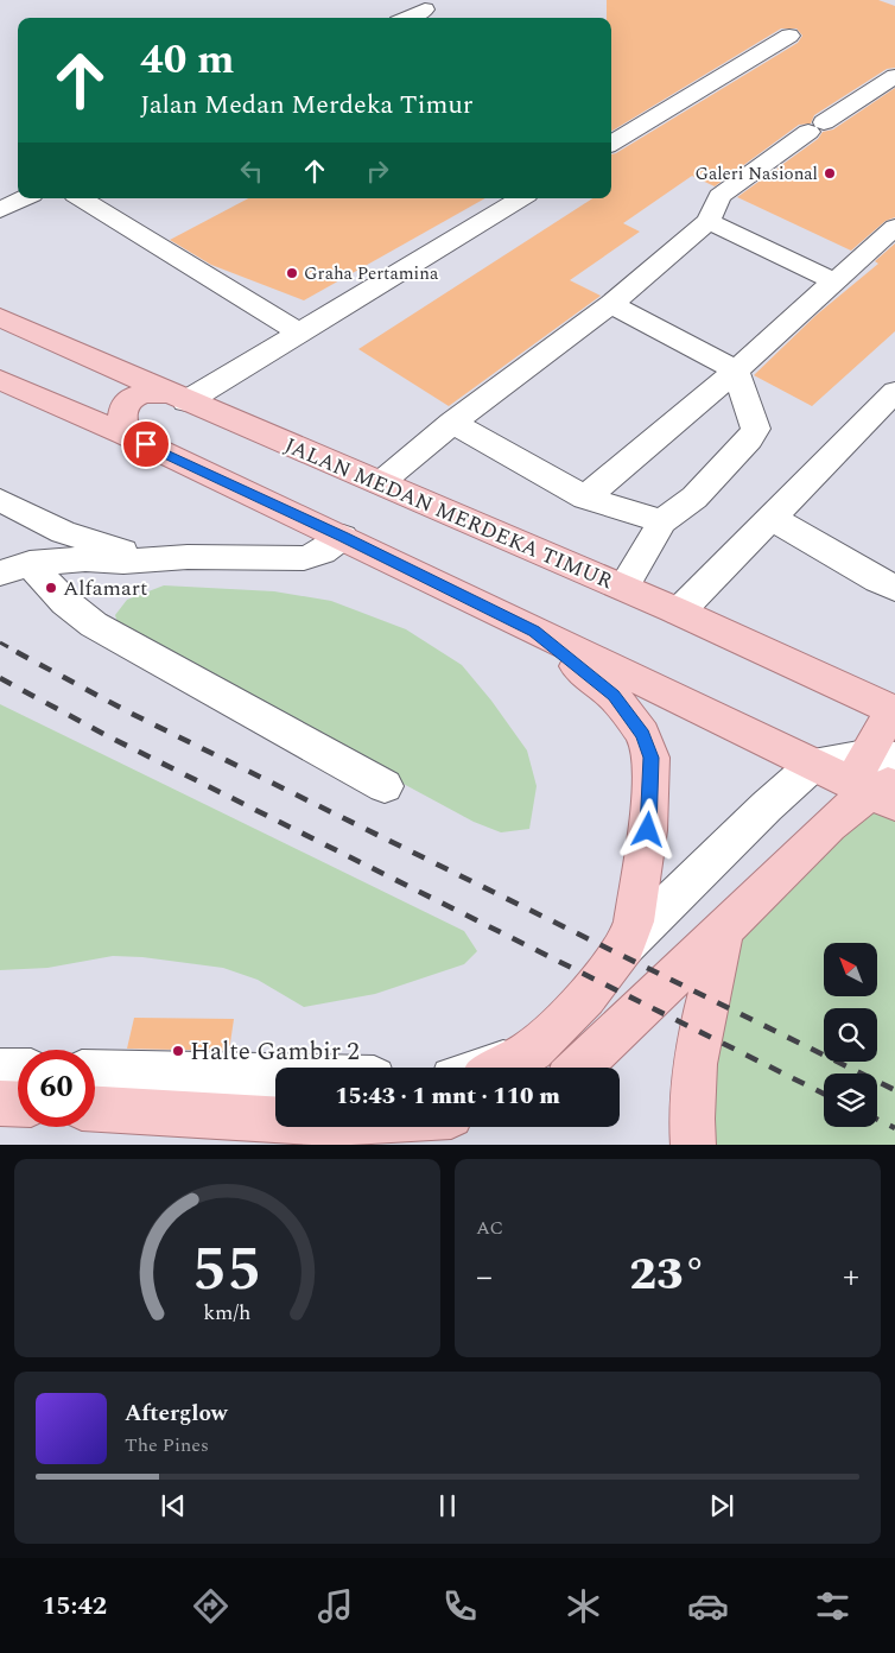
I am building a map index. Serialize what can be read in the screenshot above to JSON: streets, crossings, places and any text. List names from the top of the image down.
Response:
{
  "streets": {
    "main road": ["JALAN MEDAN MERDEKA TIMUR"]
  },
  "places": [
    "Galeri Nasional",
    "Graha Pertamina",
    "Alfamart",
    "Halte Gambir 2"
  ],
  "north": "top left",
  "page": {
    "turn": ["40 m", "Jalan Medan Merdeka Timur"],
    "limit": "60",
    "trip": "15:43 · 1 mnt · 110 m",
    "tile": "AC",
    "heat": ["−", "23°", "+"],
    "song": ["Afterglow", "The Pines"],
    "tabs": "15:42",
    "gauge": ["55", "km/h"]
  }
}
